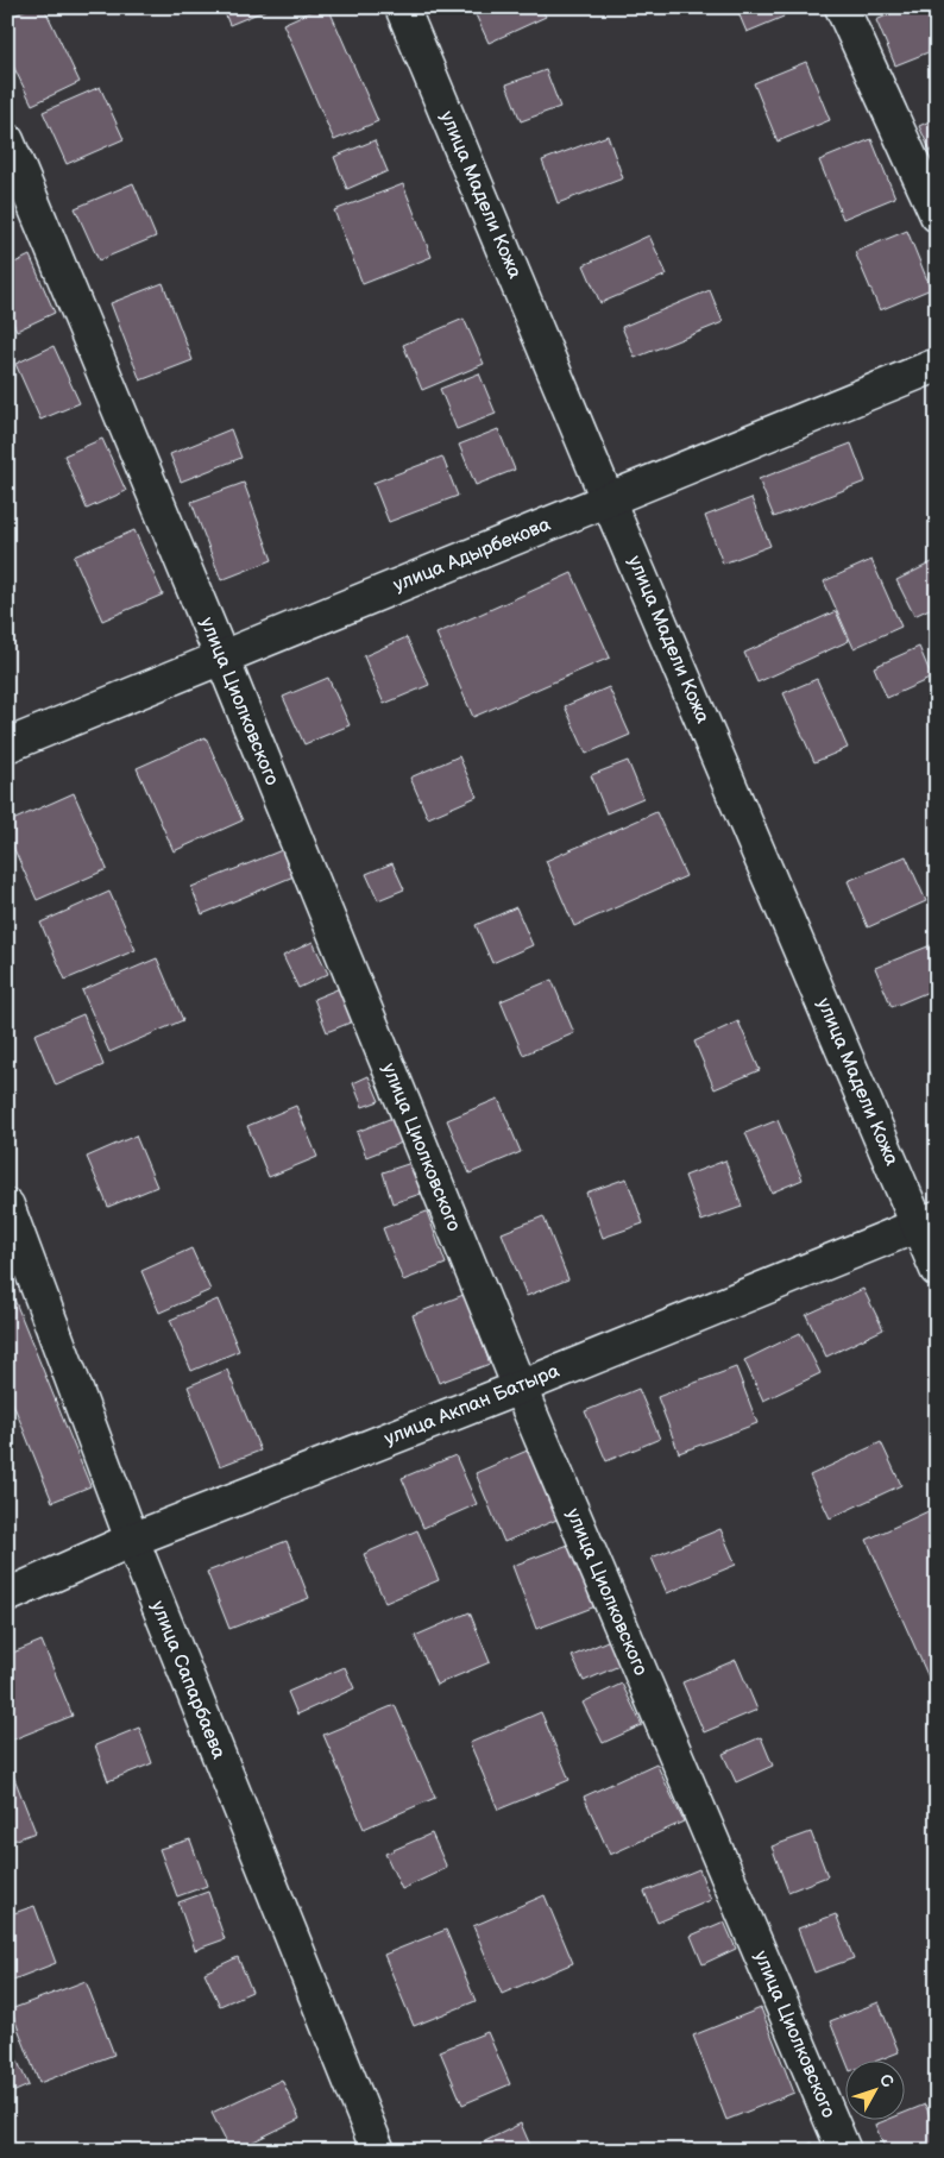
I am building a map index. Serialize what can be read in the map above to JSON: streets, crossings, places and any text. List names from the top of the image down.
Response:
{
  "streets": {
    "street": [
      "улица Мадели Кожа",
      "улица Адырбекова",
      "улица Циолковского",
      "улица Акпан Батыра",
      "улица Сапарбаева"
    ]
  },
  "crossings": [
    ["улица Мадели Кожа", "улица Адырбекова"],
    ["улица Мадели Кожа", "улица Акпан Батыра"],
    ["улица Адырбекова", "улица Циолковского"],
    ["улица Циолковского", "улица Акпан Батыра"],
    ["улица Акпан Батыра", "улица Сапарбаева"]
  ],
  "north": "top right"
}
